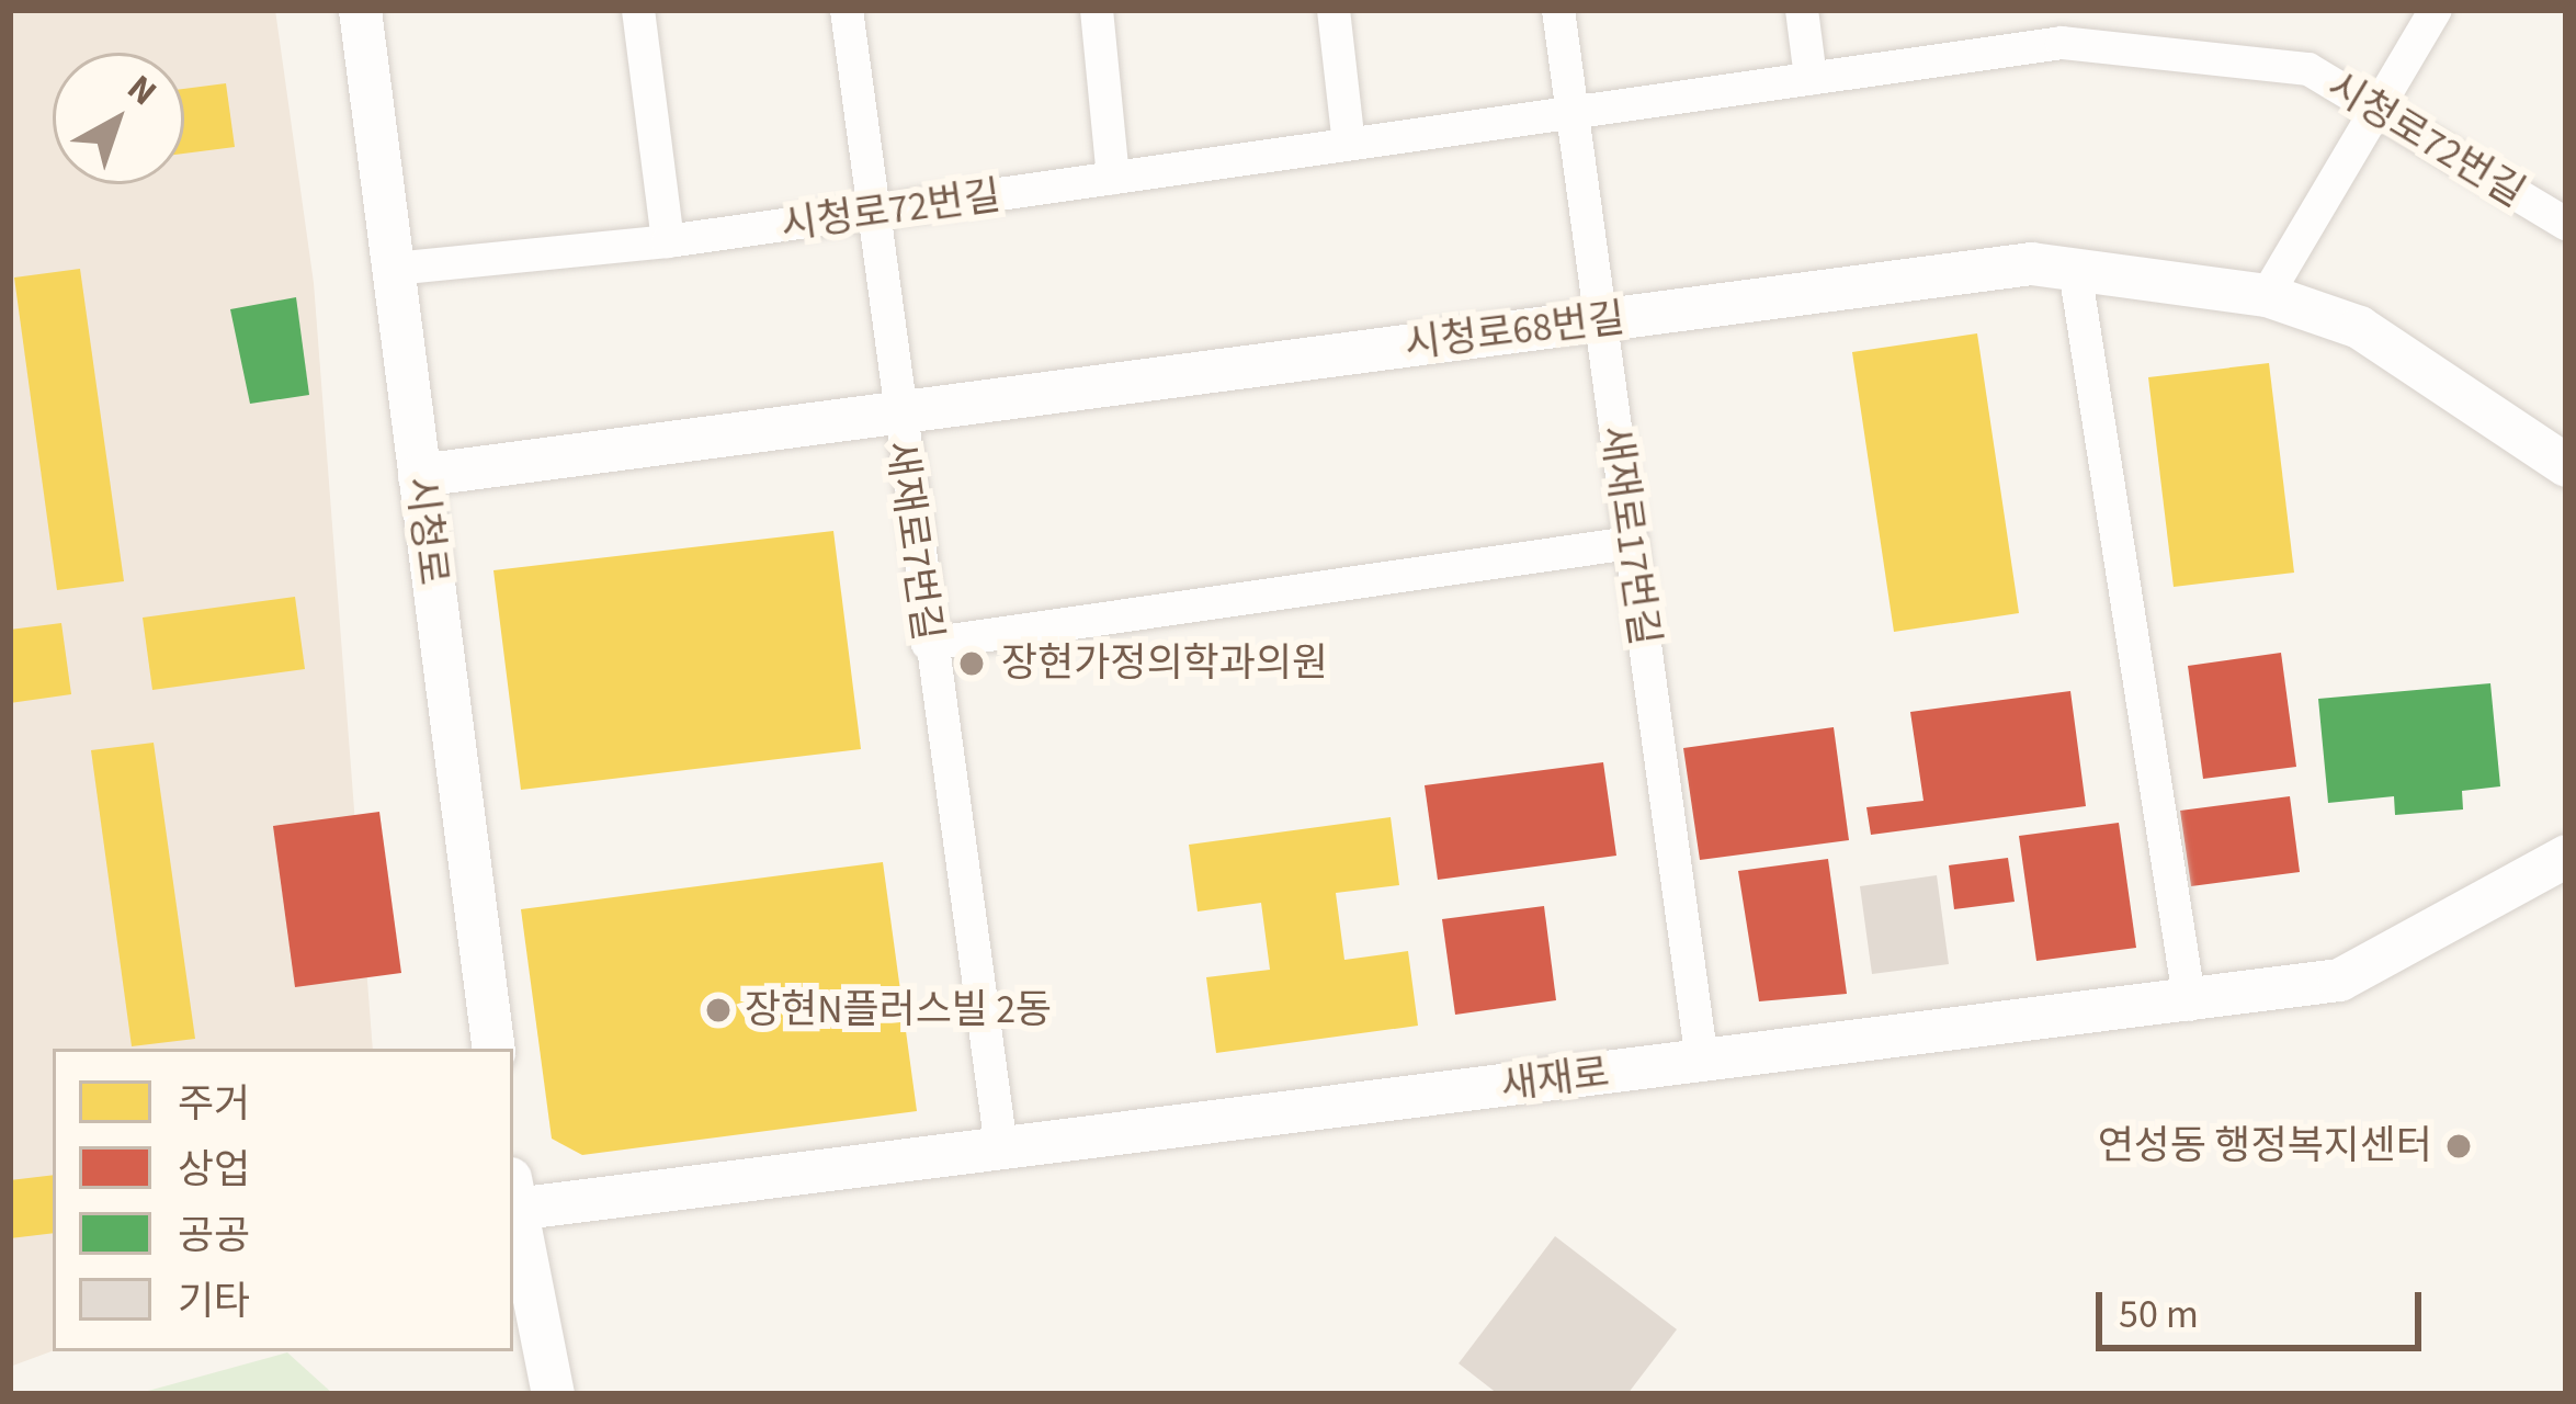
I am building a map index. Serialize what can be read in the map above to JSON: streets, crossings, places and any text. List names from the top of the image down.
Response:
{
  "streets": {
    "street": [
      "시청로72번길",
      "시청로68번길",
      "시청로",
      "새재로17번길",
      "새재로7번길",
      "새재로"
    ]
  },
  "crossings": [
    ["시청로72번길", "시청로"],
    ["시청로72번길", "새재로17번길"],
    ["시청로72번길", "새재로7번길"],
    ["시청로68번길", "시청로"],
    ["시청로68번길", "새재로17번길"],
    ["시청로68번길", "새재로7번길"],
    ["새재로17번길", "새재로"],
    ["새재로7번길", "새재로"]
  ],
  "places": ["장현가정의학과의원", "장현N플러스빌 2동", "연성동 행정복지센터"],
  "legend": [
    "주거",
    "상업",
    "공공",
    "기타"
  ],
  "scale_bar": "50 m",
  "north": "top right"
}
